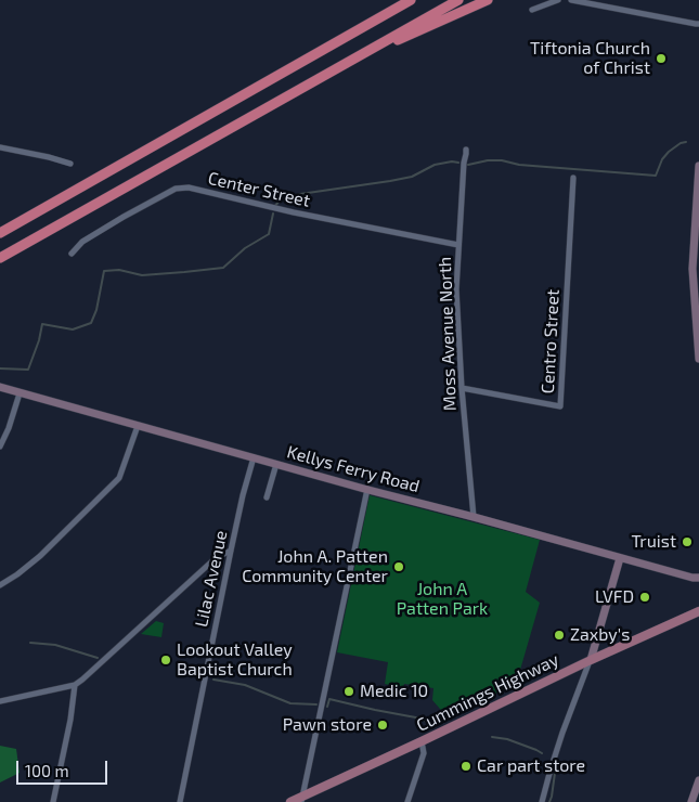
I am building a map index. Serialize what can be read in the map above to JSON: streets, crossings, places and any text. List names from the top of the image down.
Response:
{
  "streets": {
    "main road": ["Cummings Highway"],
    "street": [
      "Center Street",
      "Moss Avenue North",
      "Centro Street",
      "Kellys Ferry Road",
      "Lilac Avenue"
    ]
  },
  "crossings": [
    ["Center Street", "Moss Avenue North"],
    ["Moss Avenue North", "Centro Street"],
    ["Moss Avenue North", "Kellys Ferry Road"],
    ["Kellys Ferry Road", "Lilac Avenue"]
  ],
  "parks": ["John A Patten Park"],
  "places": [
    "Tiftonia Church of Christ",
    "Truist",
    "John A. Patten Community Center",
    "LVFD",
    "Zaxby's",
    "Lookout Valley Baptist Church",
    "Medic 10",
    "Pawn store",
    "Car part store"
  ],
  "scale_bar": "100 m"
}
